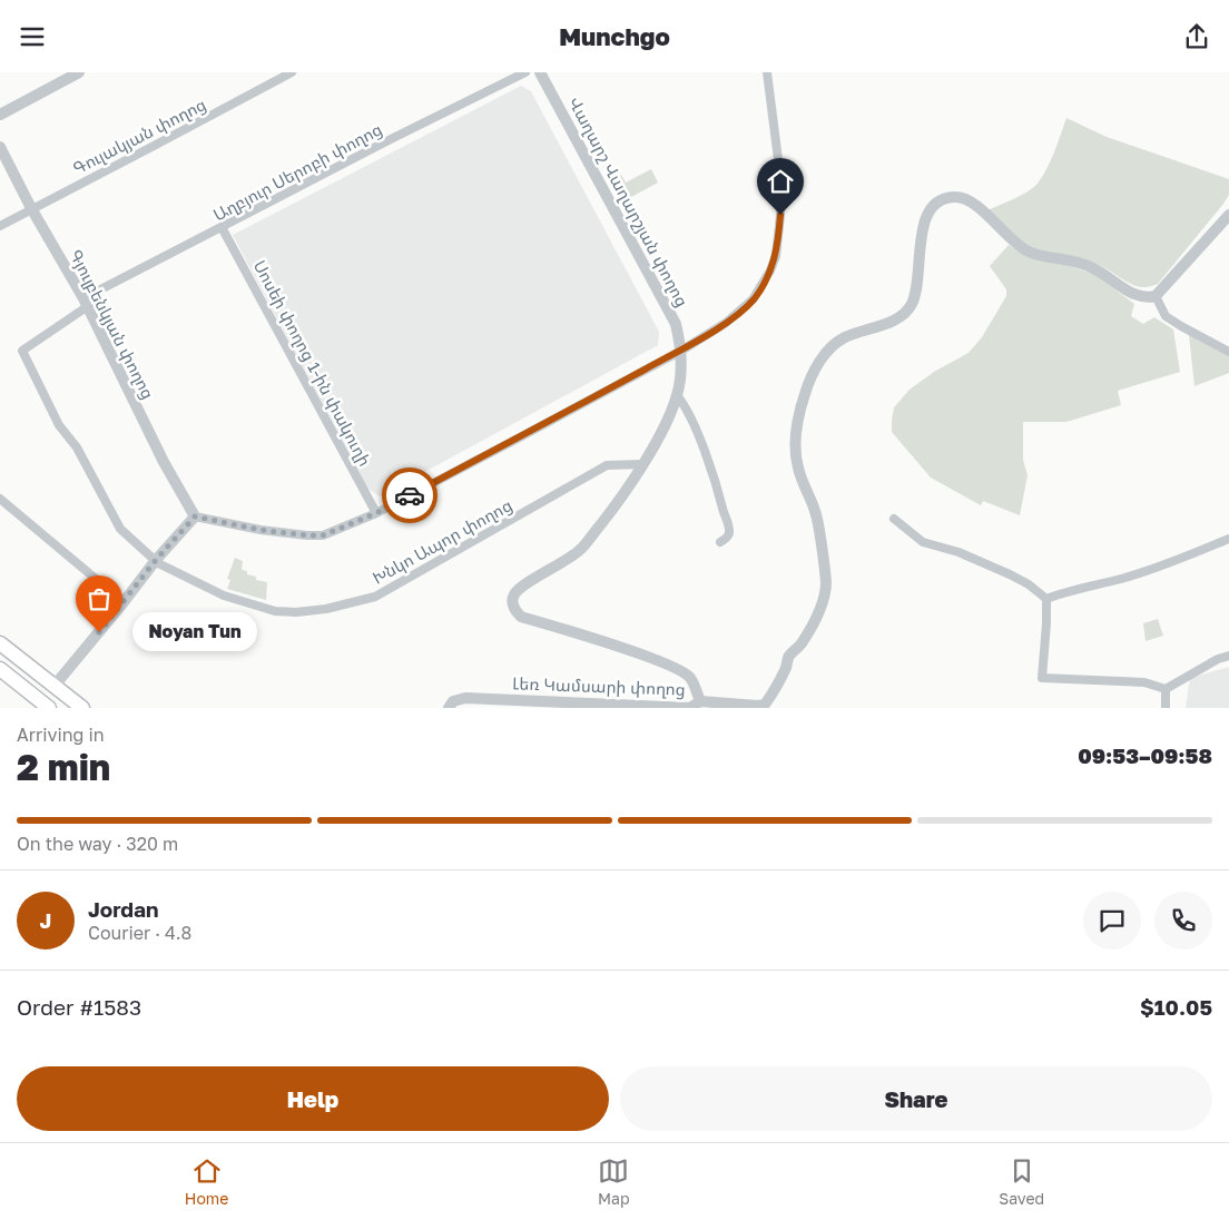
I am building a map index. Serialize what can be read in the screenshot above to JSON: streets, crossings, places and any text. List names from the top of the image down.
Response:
{
  "streets": {
    "street": [
      "Գուլակյան փողոց",
      "Աղբյուր Սերոբի փողոց",
      "Վաղարշ Վաղարշյան փողոց",
      "Գյուլբենկյան փողոց",
      "Սոսեի փողոց 1-ին փակուղի",
      "Խնկո Ապոր փողոց",
      "Լեռ Կամսարի փողոց"
    ]
  },
  "crossings": [
    ["Գուլակյան փողոց", "Գյուլբենկյան փողոց"],
    ["Աղբյուր Սերոբի փողոց", "Գյուլբենկյան փողոց"],
    ["Աղբյուր Սերոբի փողոց", "Սոսեի փողոց 1-ին փակուղի"],
    ["Աղբյուր Սերոբի փողոց", "Խնկո Ապոր փողոց"],
    ["Վաղարշ Վաղարշյան փողոց", "Խնկո Ապոր փողոց"],
    ["Վաղարշ Վաղարշյան փողոց", "Լեռ Կամսարի փողոց"]
  ],
  "places": ["Noyan Tun"],
  "page": {
    "header": "Munchgo",
    "bubble": "Noyan Tun",
    "heading": ["2 min", "Arriving in", "09:53–09:58"],
    "panel": [
      "Jordan",
      "Courier · 4.8",
      "Order #1583",
      "$10.05"
    ],
    "bar": "On the way · 320 m",
    "round": "J",
    "buttons": ["Help", "Share"],
    "tabs": ["Home", "Map", "Saved"]
  }
}
